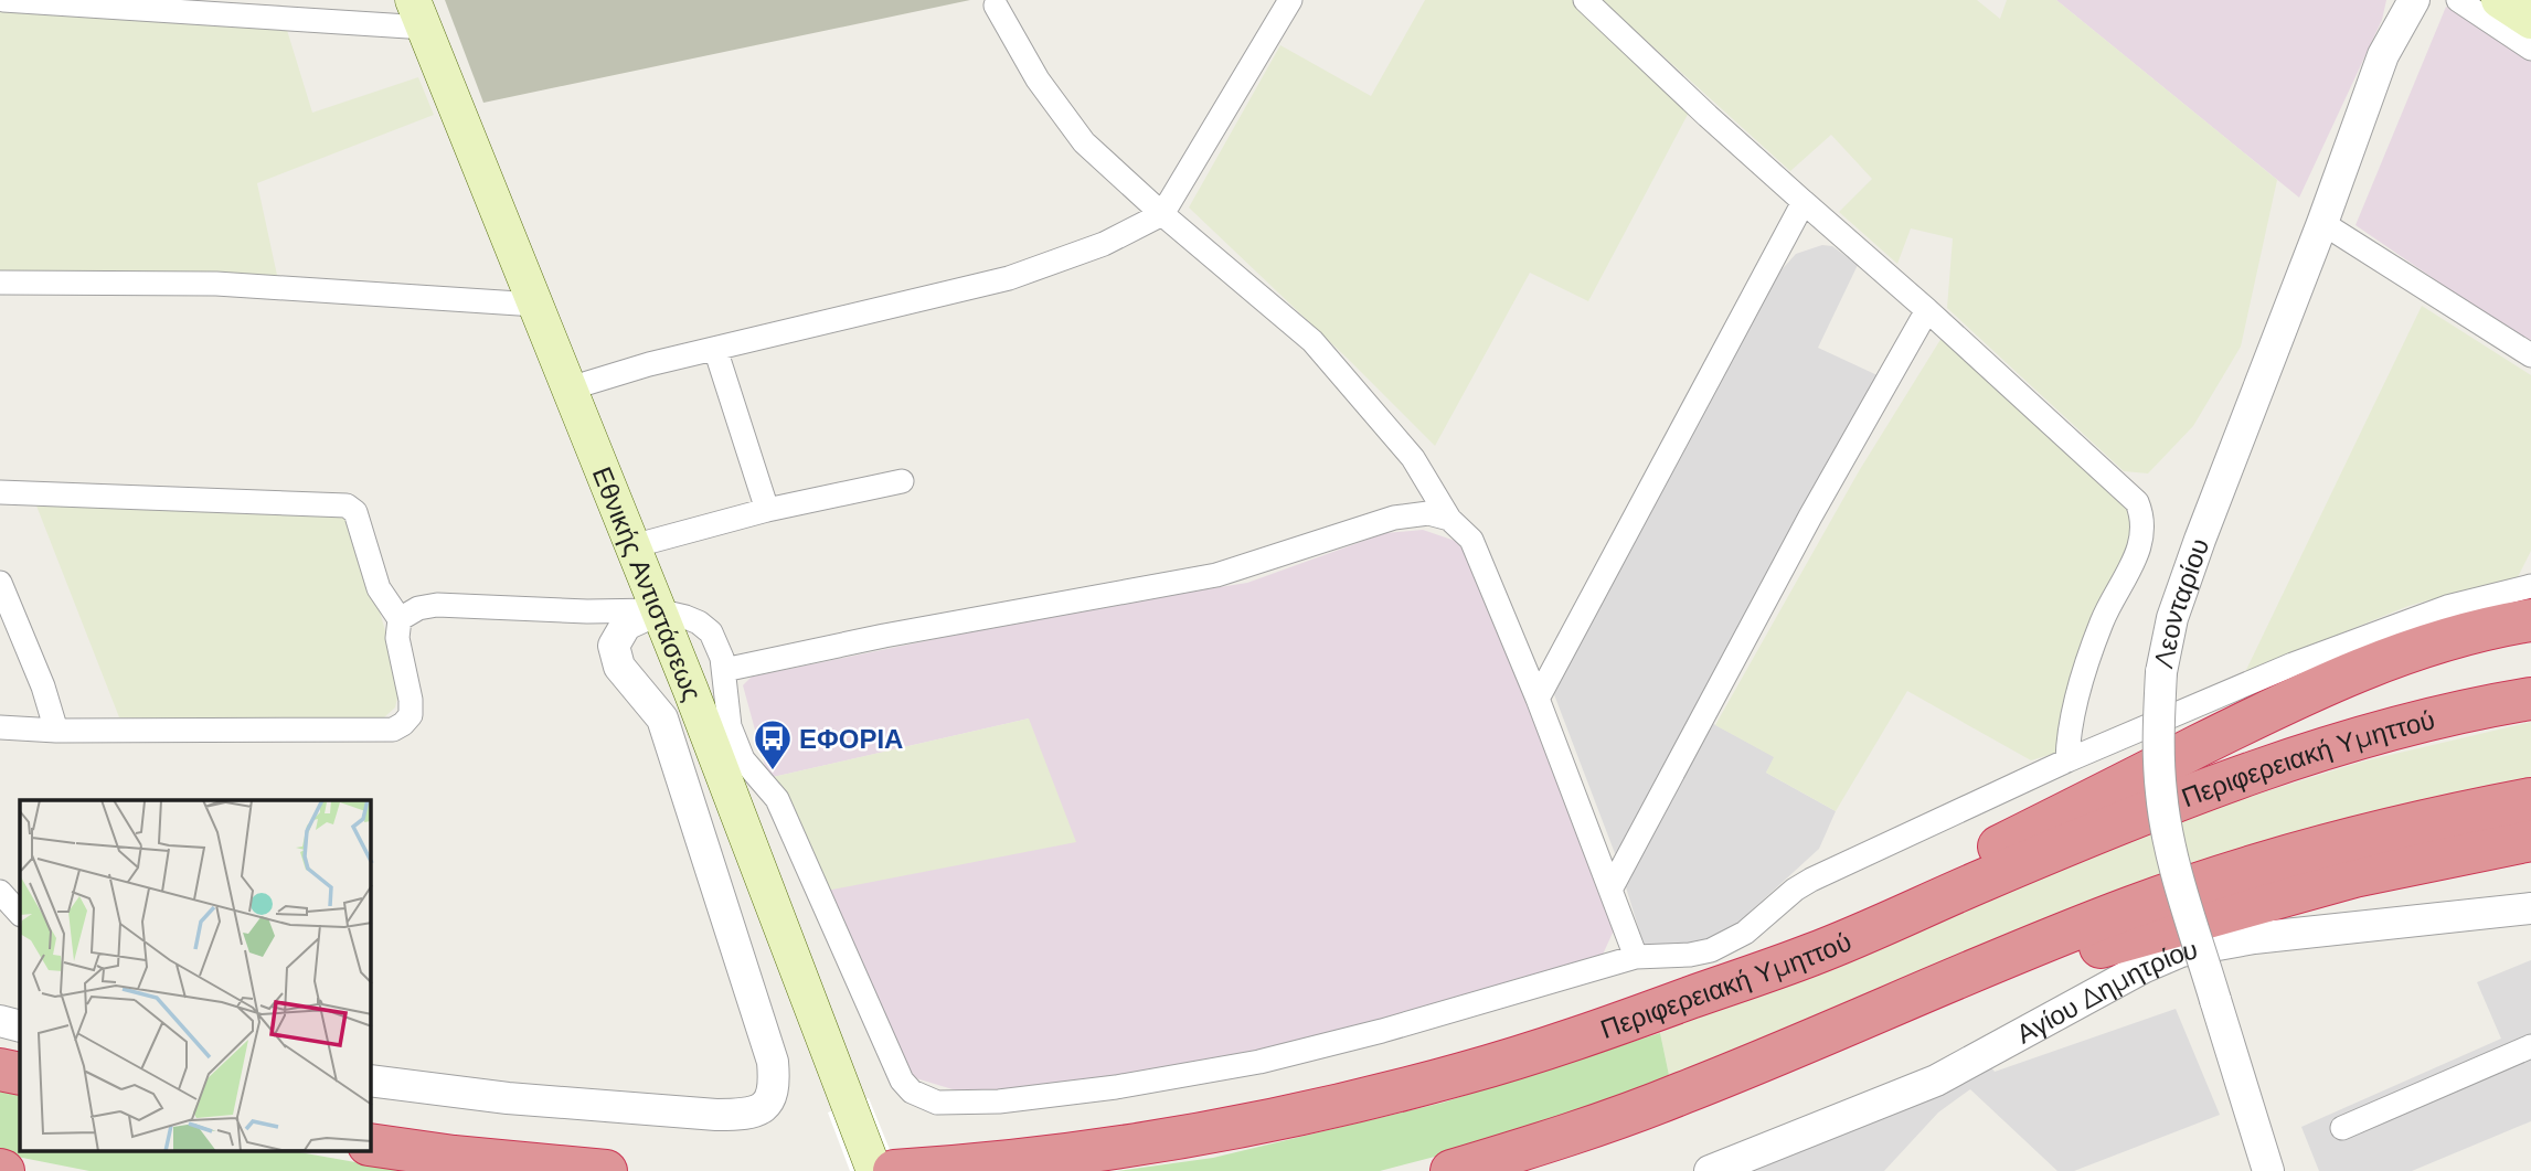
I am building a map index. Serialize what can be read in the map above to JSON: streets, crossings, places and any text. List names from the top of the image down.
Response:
{
  "streets": {
    "highway": ["Περιφερειακή Υμηττού"],
    "main road": ["Εθνικής Αντιστάσεως"],
    "street": ["Λεονταρίου", "Αγίου Δημητρίου"]
  },
  "places": {
    "bus stop": ["ΕΦΟΡΙΑ"]
  }
}
